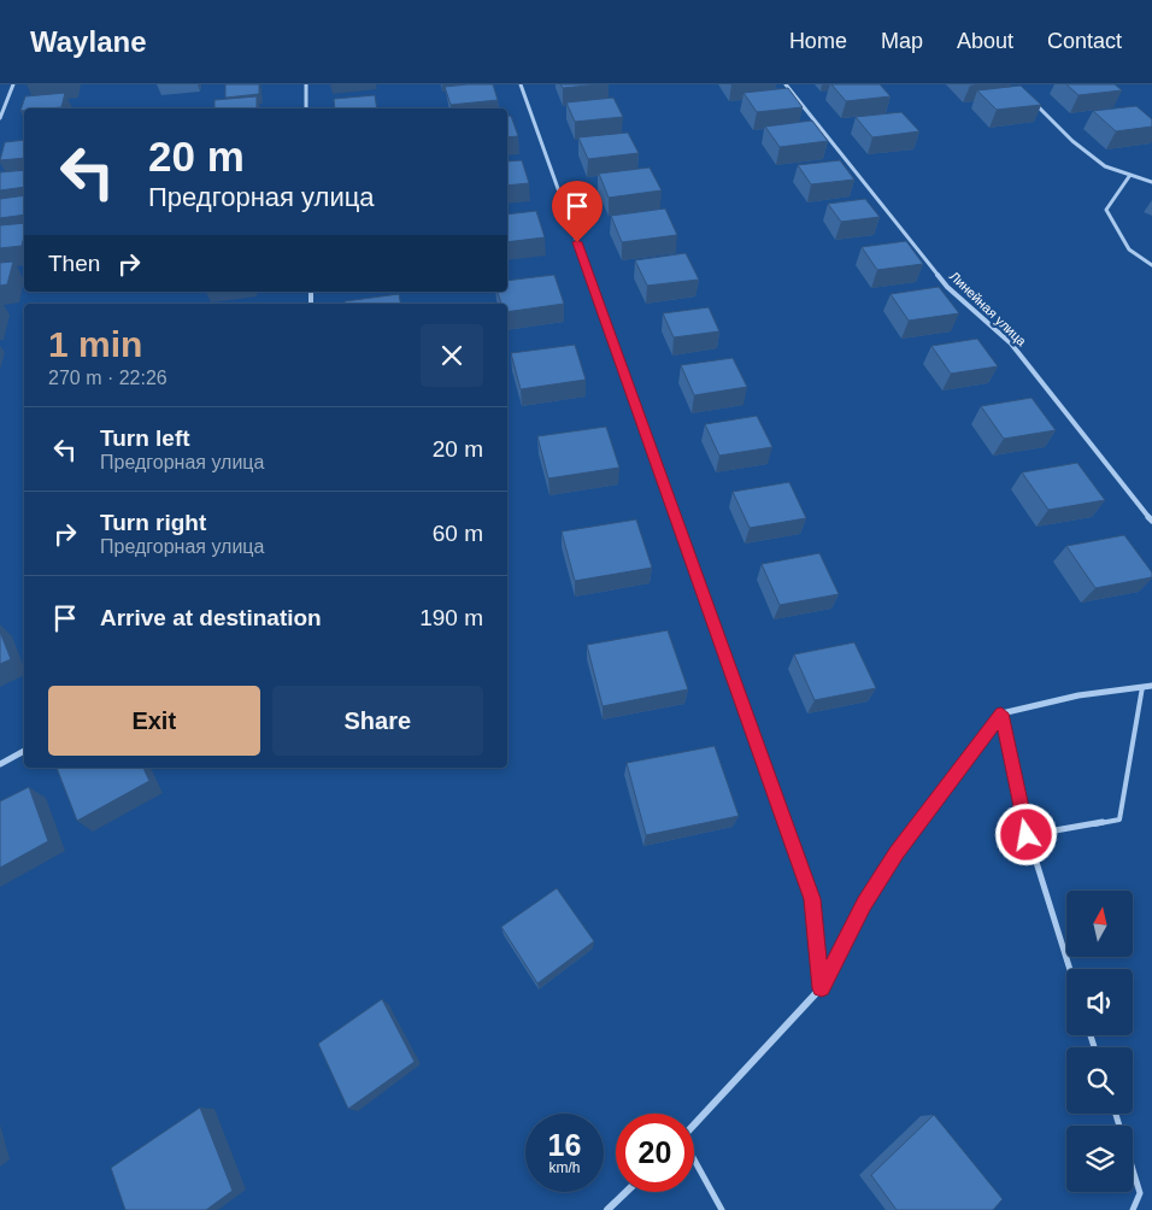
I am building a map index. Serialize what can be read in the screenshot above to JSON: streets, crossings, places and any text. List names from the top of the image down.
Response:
{
  "streets": {
    "street": ["Линейная улица"]
  },
  "north": "top",
  "page": {
    "header": "Waylane",
    "nav": [
      "Home",
      "Map",
      "About",
      "Contact"
    ],
    "turn": ["20 m", "Предгорная улица"],
    "then": "Then",
    "heading": ["1 min", "270 m · 22:26"],
    "list": [
      {
        "name": "Turn left",
        "note": "Предгорная улица",
        "value": "20 m"
      },
      {
        "name": "Turn right",
        "note": "Предгорная улица",
        "value": "60 m"
      },
      {
        "name": "Arrive at destination",
        "value": "190 m"
      }
    ],
    "buttons": ["Exit", "Share"],
    "speed": "16 km/h",
    "limit": "20"
  }
}
